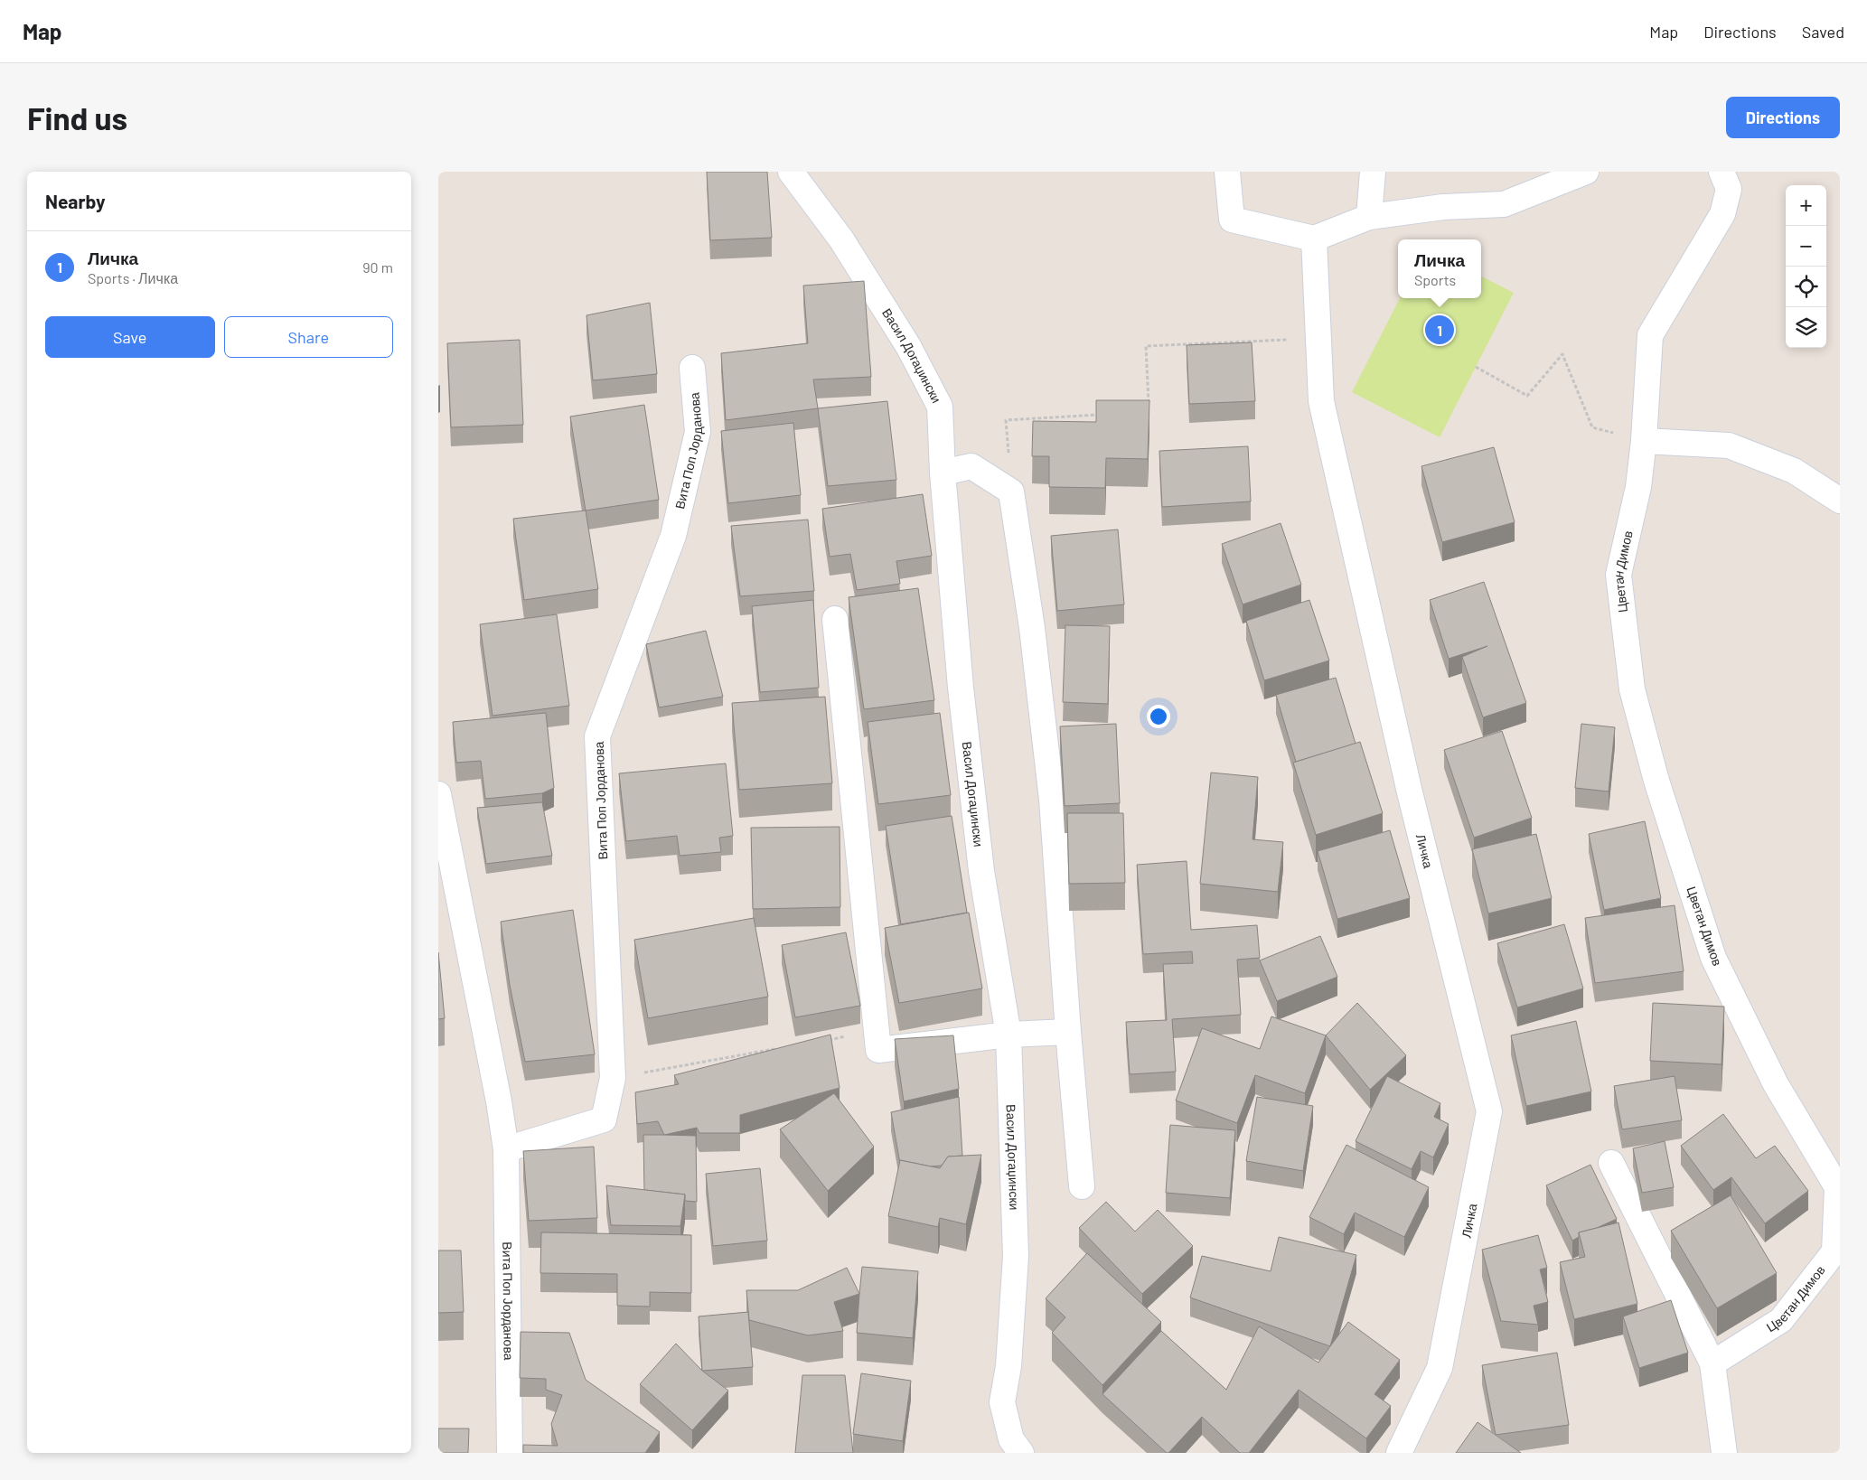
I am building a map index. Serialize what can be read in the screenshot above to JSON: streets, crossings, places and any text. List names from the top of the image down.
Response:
{
  "streets": {
    "street": [
      "Васил Догаџински",
      "Вита Поп Јорданова",
      "Цветан Димов",
      "Личка"
    ]
  },
  "page": {
    "header": "Map",
    "nav": ["Map", "Directions", "Saved"],
    "buttons": [
      "Directions",
      ["Save", "Share"]
    ],
    "title": "Find us",
    "heading": "Nearby",
    "map_buttons": ["+", "−"],
    "list": [
      {
        "mark": "1",
        "name": "Личка",
        "note": "Sports · Личка",
        "value": "90 m"
      }
    ],
    "popup": ["Личка", "Sports"],
    "pins": "1"
  }
}
